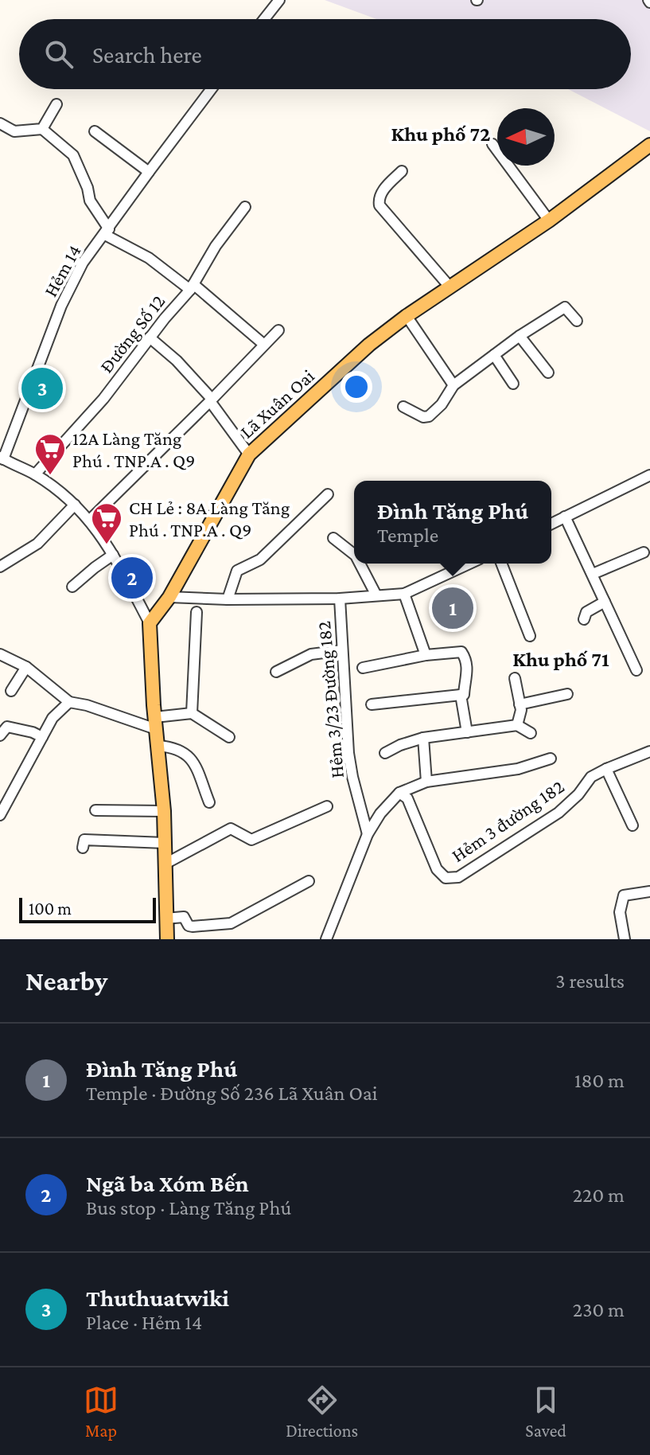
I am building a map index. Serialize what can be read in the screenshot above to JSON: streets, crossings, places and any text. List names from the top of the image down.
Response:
{
  "streets": {
    "main road": ["Lã Xuân Oai"],
    "street": [
      "Hẻm 14",
      "Đường Số 12",
      "Hẻm 3/23 Đường 182",
      "Hẻm 3 đường 182"
    ]
  },
  "districts": ["Khu phố 72", "Khu phố 71"],
  "places": {
    "supermarket": ["12A Làng Tăng Phú . TNP.A . Q9", "CH Lẻ : 8A Làng Tăng Phú . TNP.A . Q9"]
  },
  "scale_bar": "100 m",
  "north": "left",
  "page": {
    "search": "Search here",
    "pins": ["3", "2", "1"],
    "popup": ["Đình Tăng Phú", "Temple"],
    "scale": "100 m",
    "heading": ["Nearby", "3 results"],
    "list": [
      {
        "mark": "1",
        "name": "Đình Tăng Phú",
        "note": "Temple · Đường Số 236 Lã Xuân Oai",
        "value": "180 m"
      },
      {
        "mark": "2",
        "name": "Ngã ba Xóm Bến",
        "note": "Bus stop · Làng Tăng Phú",
        "value": "220 m"
      },
      {
        "mark": "3",
        "name": "Thuthuatwiki",
        "note": "Place · Hẻm 14",
        "value": "230 m"
      }
    ],
    "nav": ["Map", "Directions", "Saved"]
  }
}
